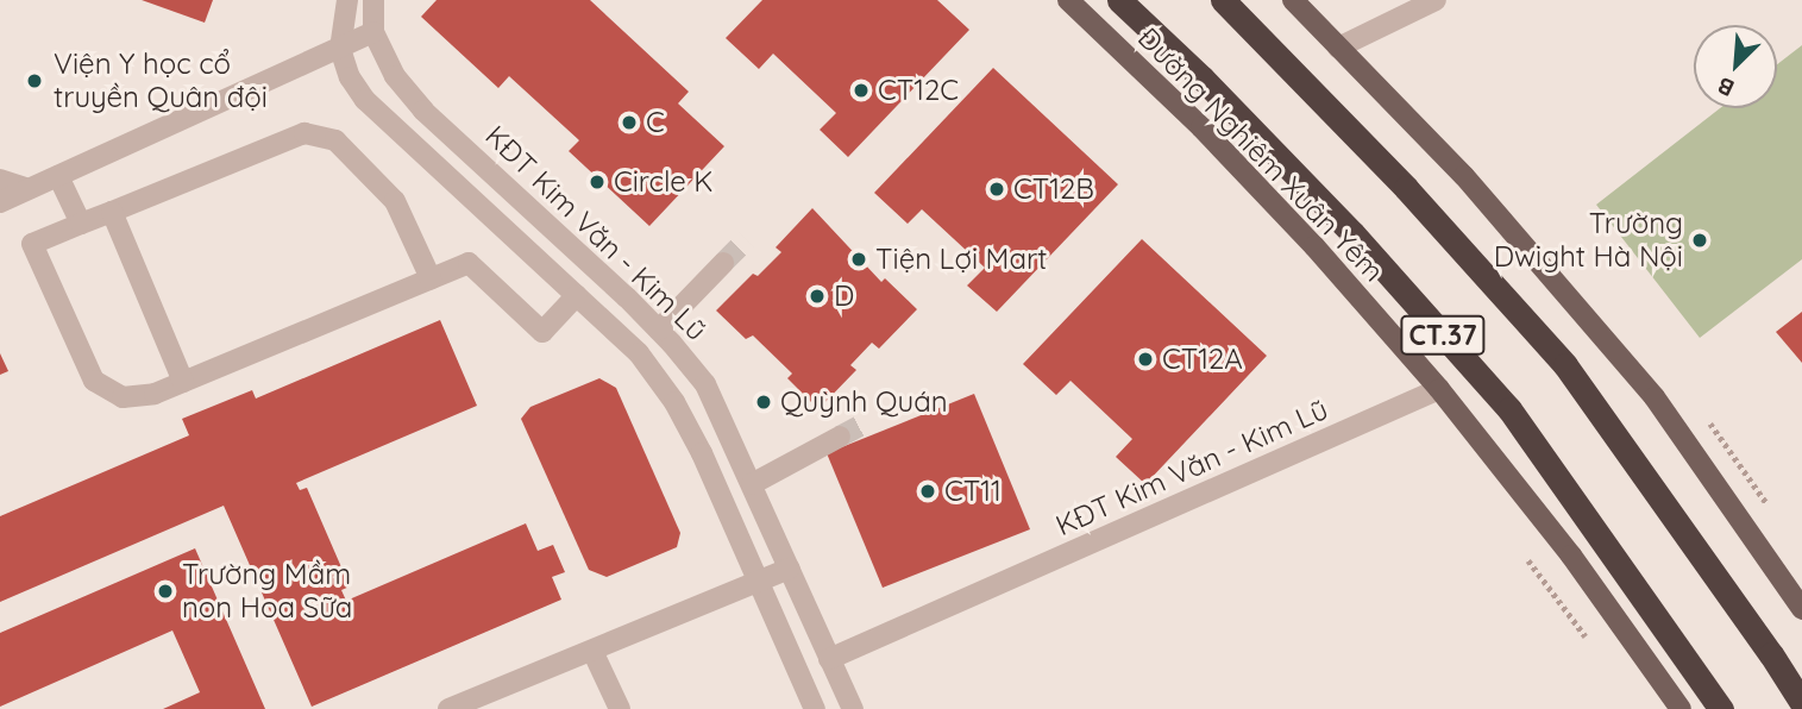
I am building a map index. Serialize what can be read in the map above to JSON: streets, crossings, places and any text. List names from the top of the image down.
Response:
{
  "streets": {
    "highway": ["CT.37"],
    "main road": ["Đường Nghiêm Xuân Yêm"],
    "street": ["KĐT Kim Văn - Kim Lũ"]
  },
  "crossings": [
    ["Đường Nghiêm Xuân Yêm", "KĐT Kim Văn - Kim Lũ"]
  ],
  "places": [
    "Viện Y học cổ truyền Quân đội",
    "CT12C",
    "C",
    "Circle K",
    "CT12B",
    "Trường Dwight Hà Nội",
    "Tiện Lợi Mart",
    "D",
    "CT12A",
    "Quỳnh Quán",
    "CT11",
    "Trường Mầm non Hoa Sữa"
  ],
  "north": "bottom left"
}
